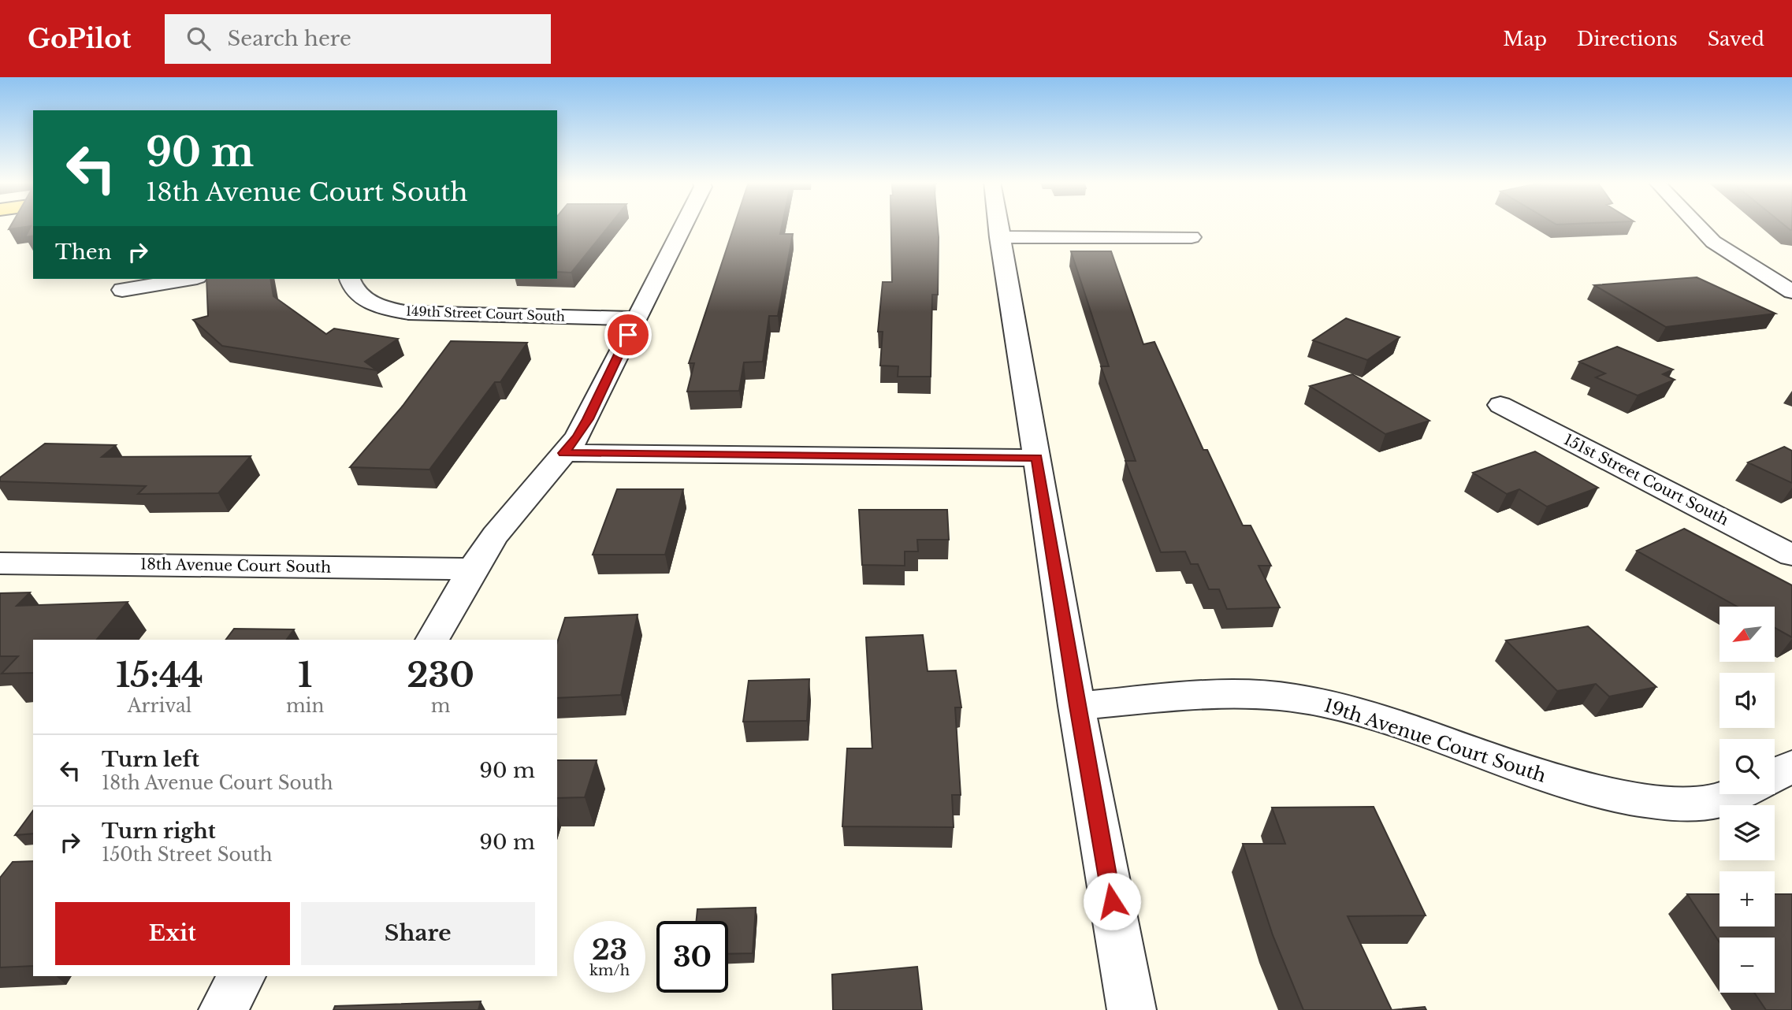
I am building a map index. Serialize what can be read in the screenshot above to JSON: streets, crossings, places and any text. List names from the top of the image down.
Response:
{
  "streets": {
    "street": [
      "149th Street Court South",
      "151st Street Court South",
      "18th Avenue Court South",
      "19th Avenue Court South"
    ]
  },
  "north": "bottom left",
  "page": {
    "header": "GoPilot",
    "search": "Search here",
    "nav": ["Map", "Directions", "Saved"],
    "turn": ["90 m", "18th Avenue Court South"],
    "then": "Then",
    "map_buttons": ["+", "−"],
    "eta": [
      "15:44",
      "Arrival",
      "1",
      "min",
      "230",
      "m"
    ],
    "list": [
      {
        "name": "Turn left",
        "note": "18th Avenue Court South",
        "value": "90 m"
      },
      {
        "name": "Turn right",
        "note": "150th Street South",
        "value": "90 m"
      }
    ],
    "buttons": ["Exit", "Share"],
    "speed": "23 km/h",
    "limit": "30"
  }
}
